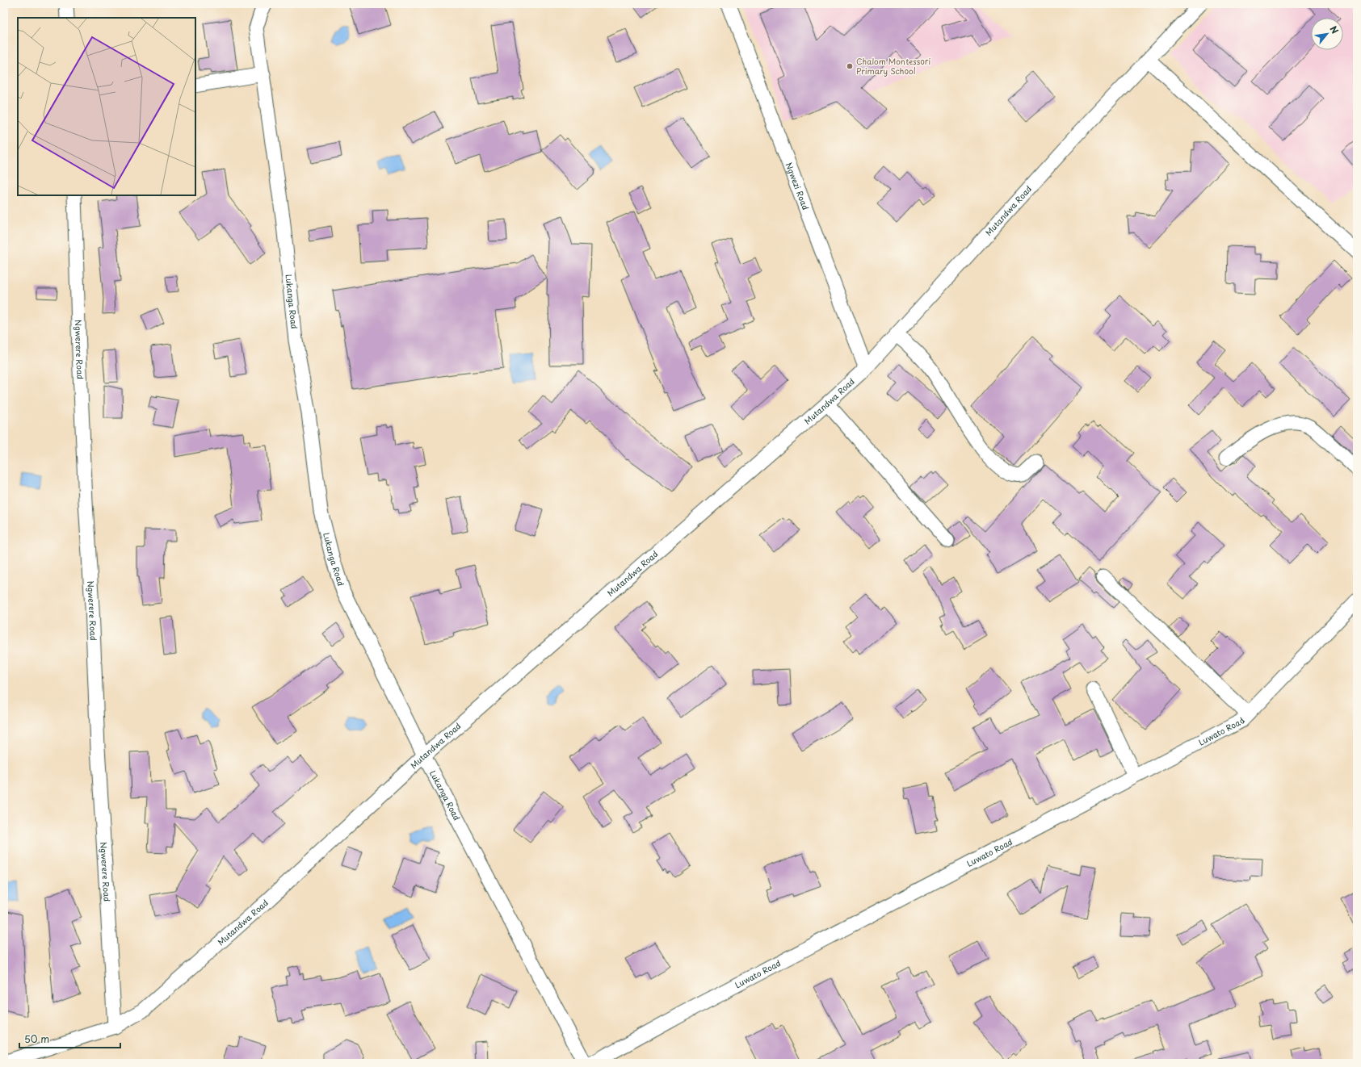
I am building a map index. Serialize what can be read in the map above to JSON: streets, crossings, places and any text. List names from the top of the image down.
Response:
{
  "streets": {
    "street": [
      "Ngwezi Road",
      "Mutandwa Road",
      "Lukanga Road",
      "Ngwerere Road",
      "Luwato Road"
    ]
  },
  "crossings": [
    ["Ngwezi Road", "Mutandwa Road"],
    ["Mutandwa Road", "Lukanga Road"],
    ["Mutandwa Road", "Ngwerere Road"]
  ],
  "places": ["Chalom Montessori Primary School"],
  "scale_bar": "50 m",
  "north": "top right"
}
